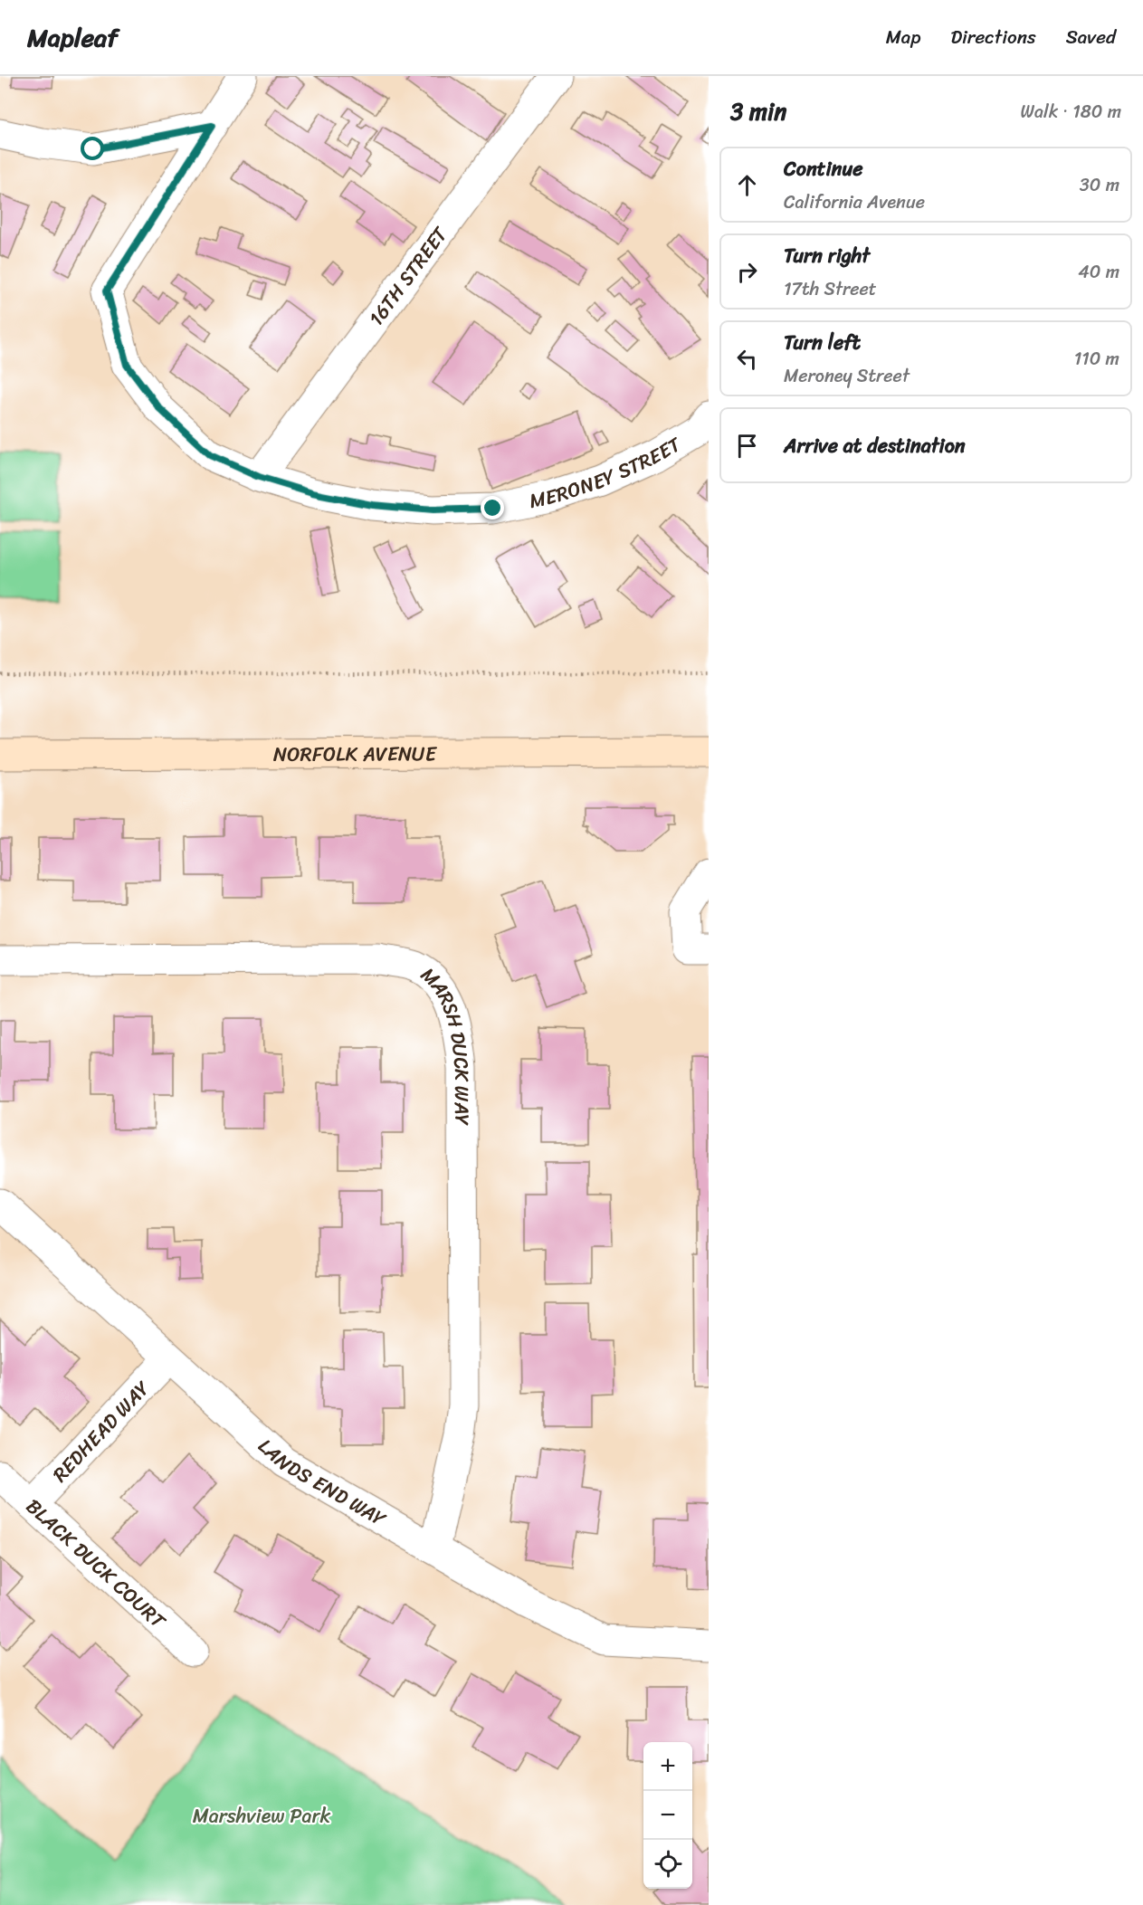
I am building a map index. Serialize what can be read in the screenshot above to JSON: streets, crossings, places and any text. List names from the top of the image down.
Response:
{
  "streets": {
    "main road": ["NORFOLK AVENUE"],
    "street": [
      "16TH STREET",
      "MERONEY STREET",
      "MARSH DUCK WAY",
      "REDHEAD WAY",
      "LANDS END WAY",
      "BLACK DUCK COURT"
    ]
  },
  "crossings": [
    ["16TH STREET", "MERONEY STREET"],
    ["MARSH DUCK WAY", "LANDS END WAY"],
    ["REDHEAD WAY", "LANDS END WAY"],
    ["REDHEAD WAY", "BLACK DUCK COURT"]
  ],
  "parks": ["Marshview Park"],
  "page": {
    "header": "Mapleaf",
    "nav": ["Map", "Directions", "Saved"],
    "heading": ["3 min", "Walk · 180 m"],
    "list": [
      ["Continue", "California Avenue", "30 m"],
      ["Turn right", "17th Street", "40 m"],
      ["Turn left", "Meroney Street", "110 m"],
      "Arrive at destination"
    ],
    "map_buttons": ["+", "−"]
  }
}
